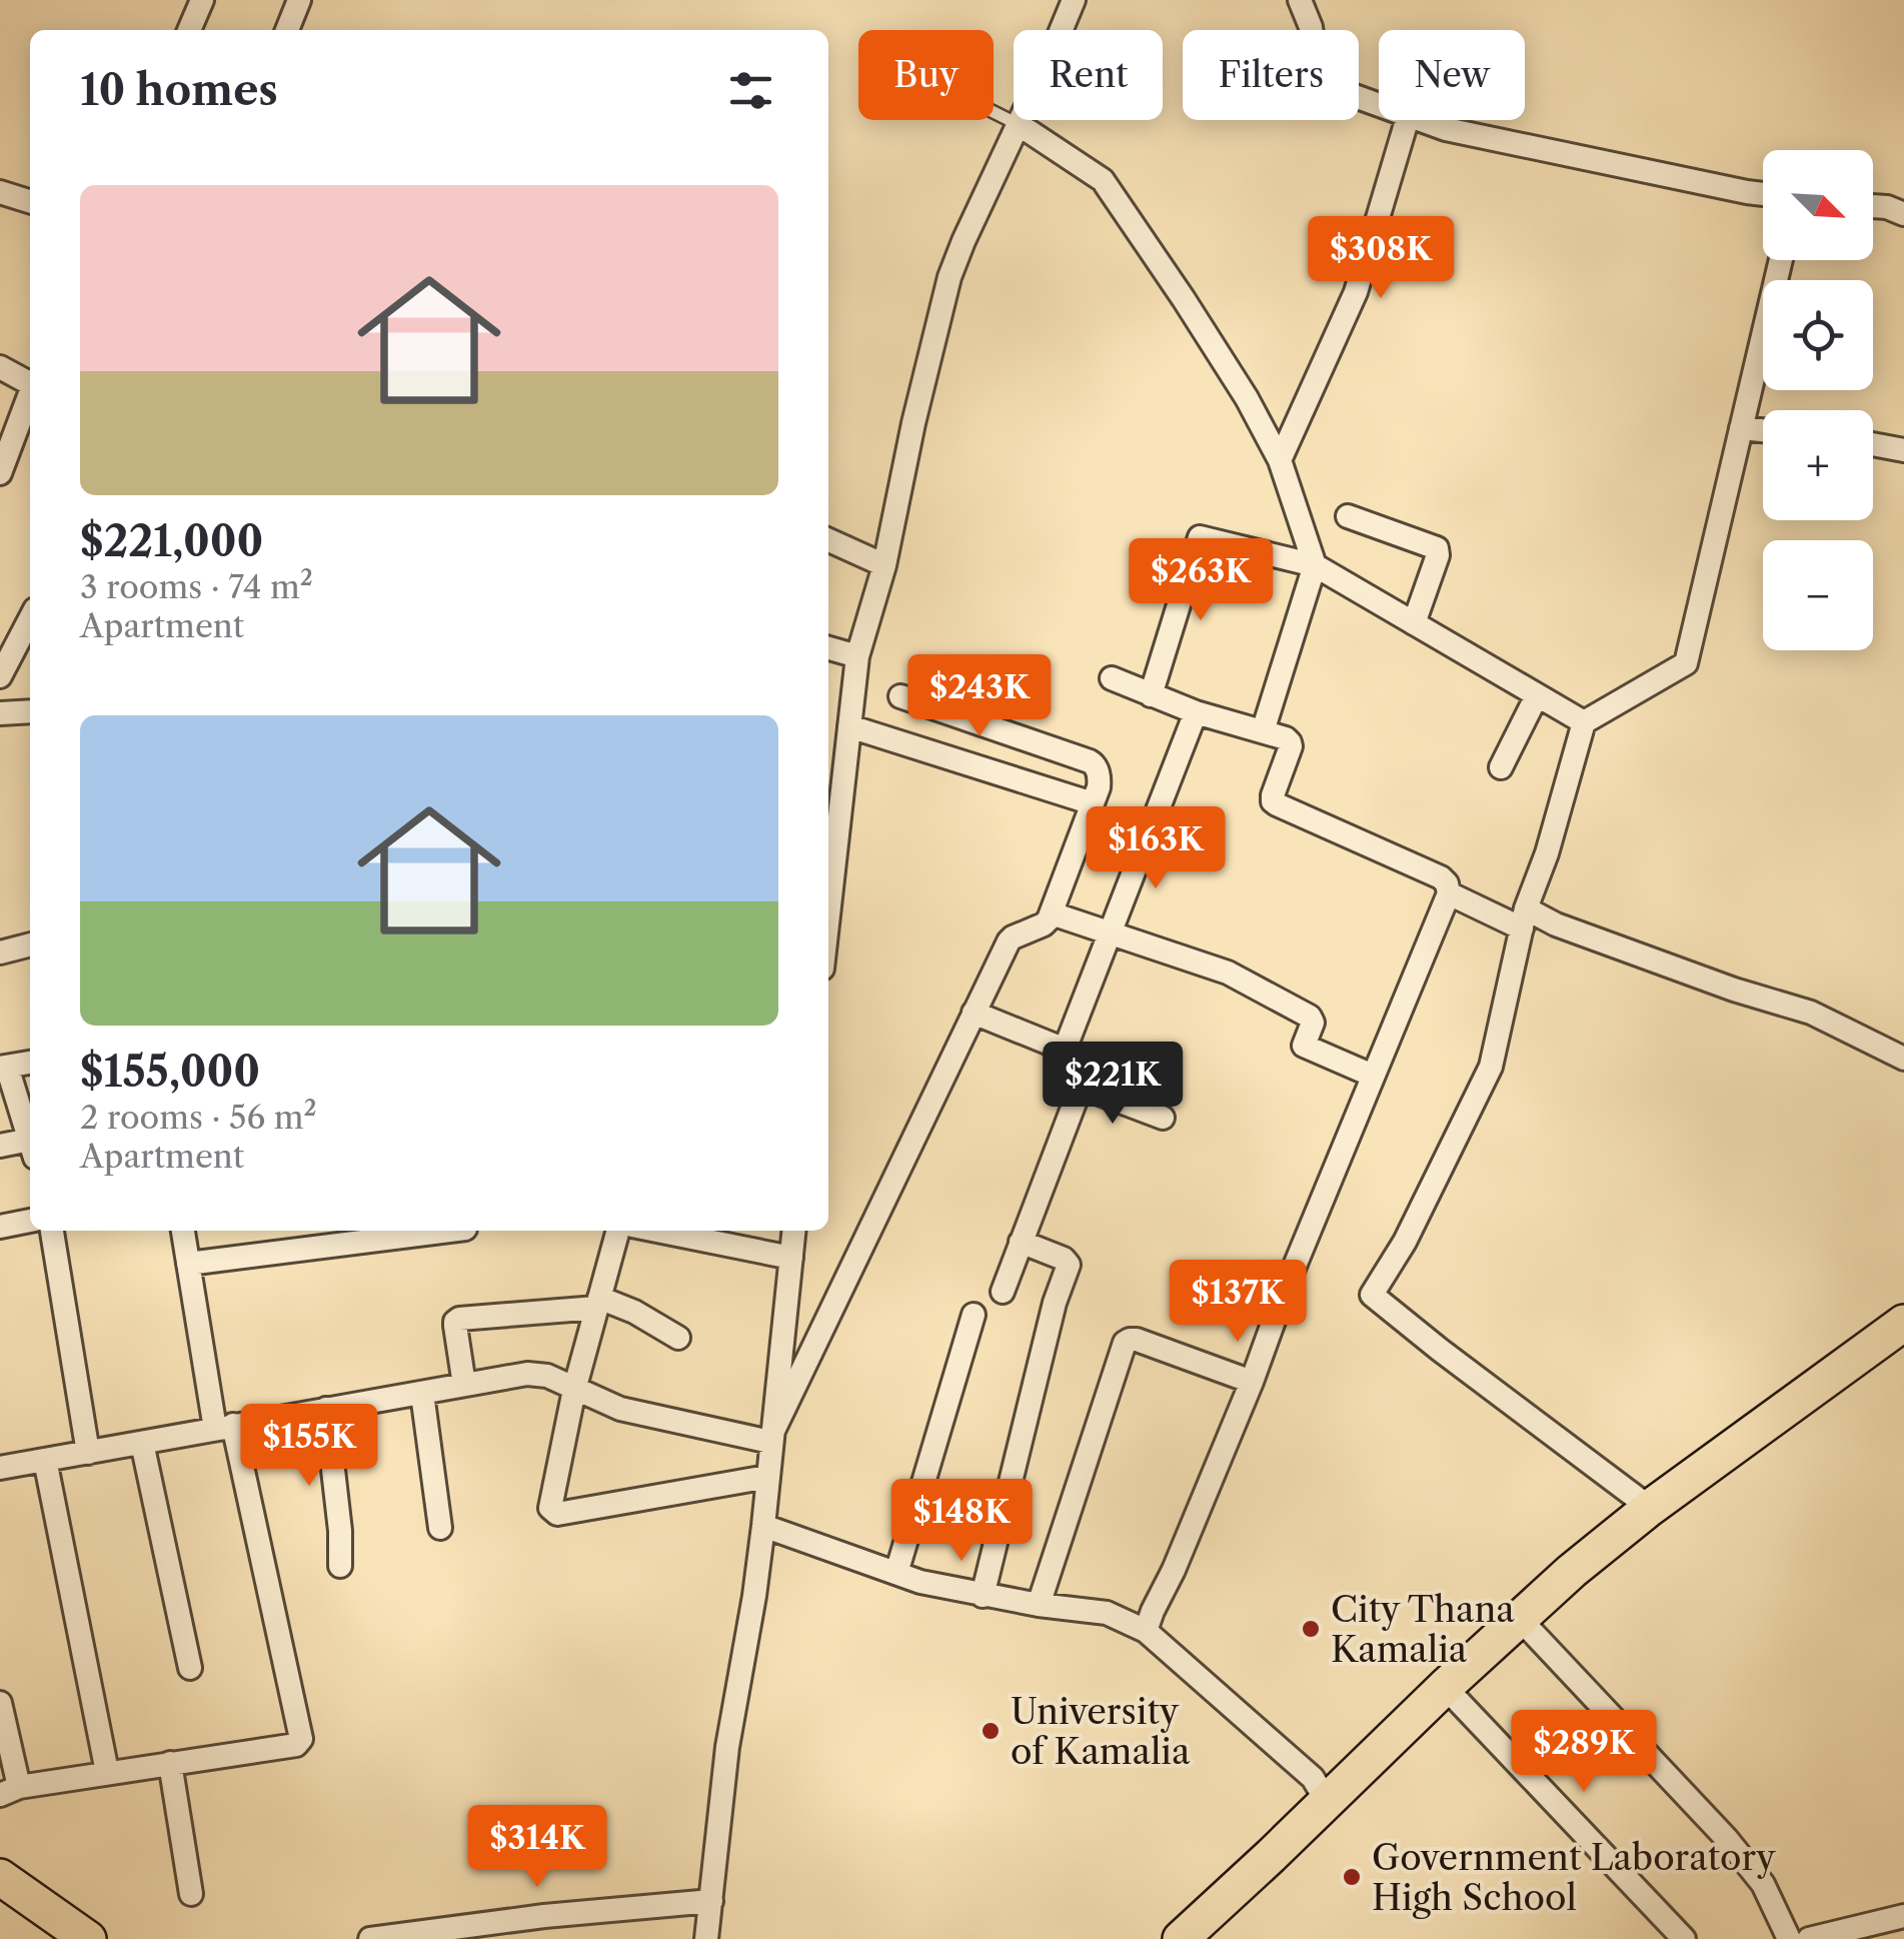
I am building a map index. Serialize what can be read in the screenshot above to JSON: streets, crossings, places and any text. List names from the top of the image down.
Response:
{
  "places": ["City Thana Kamalia", "University of Kamalia", "Government Laboratory High School"],
  "north": "bottom right",
  "page": {
    "chip": [
      "Buy",
      "Rent",
      "Filters",
      "New"
    ],
    "heading": "10 homes",
    "map_buttons": ["+", "−"],
    "list": [
      {
        "name": "$221,000",
        "note": "3 rooms · 74 m² · Apartment"
      },
      {
        "name": "$155,000",
        "note": "2 rooms · 56 m² · Apartment"
      }
    ],
    "price": [
      "$308K",
      "$263K",
      "$243K",
      "$163K",
      "$221K",
      "$137K",
      "$155K",
      "$148K",
      "$289K",
      "$314K"
    ]
  }
}
